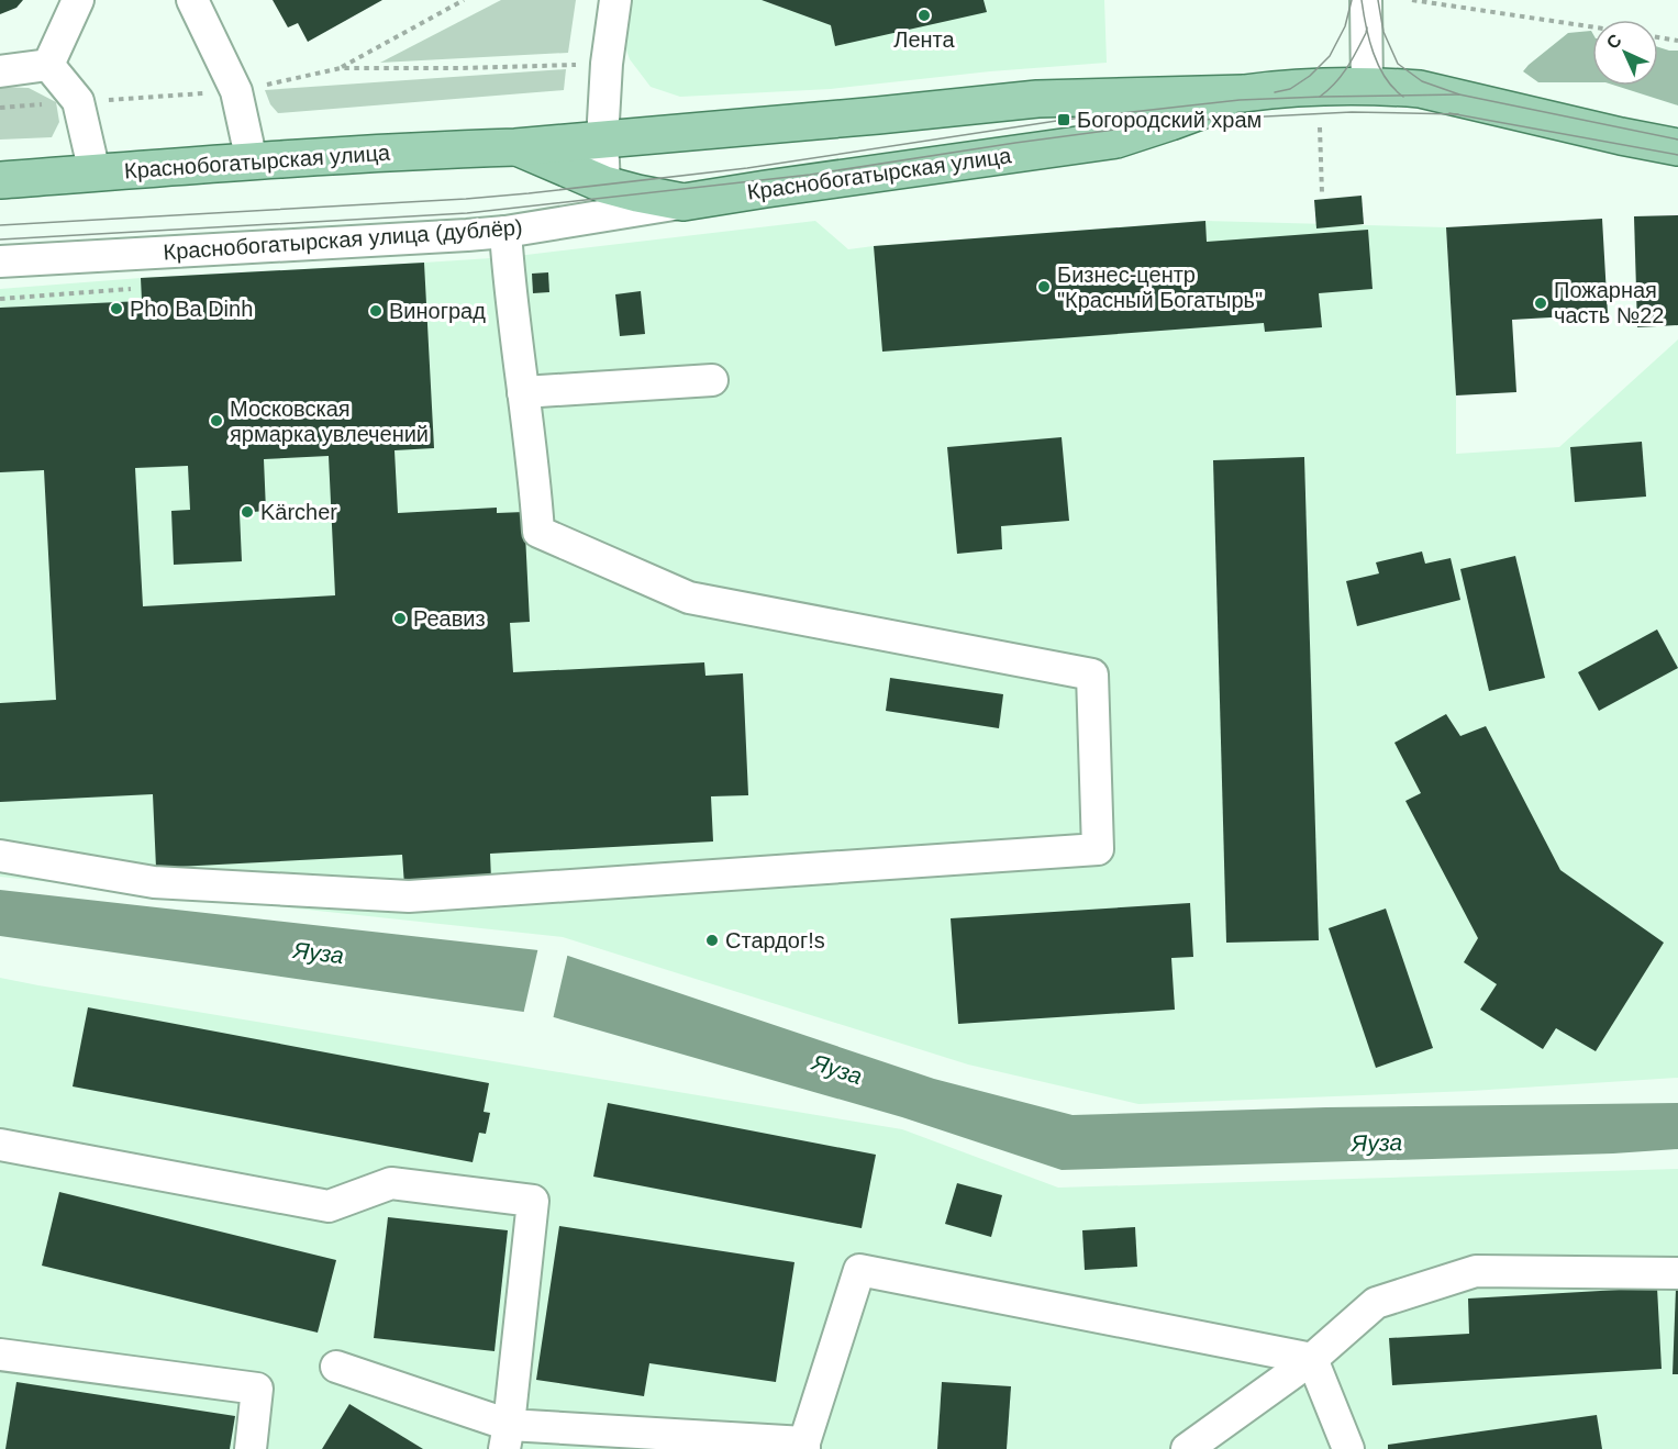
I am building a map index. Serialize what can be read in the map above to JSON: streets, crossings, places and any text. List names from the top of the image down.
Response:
{
  "streets": {
    "main road": ["Краснобогатырская улица"],
    "street": ["Краснобогатырская улица (дублёр)"]
  },
  "crossings": [
    ["Краснобогатырская улица", "Краснобогатырская улица (дублёр)"]
  ],
  "water": ["Яуза"],
  "places": {
    "other": [
      "Лента",
      "Бизнес-центр \"Красный Богатырь\"",
      "Пожарная часть №22",
      "Pho Ba Dinh",
      "Виноград",
      "Московская ярмарка увлечений",
      "Kärcher",
      "Реавиз",
      "Стардог!s"
    ],
    "transit": ["Богородский храм"]
  },
  "north": "top left"
}
